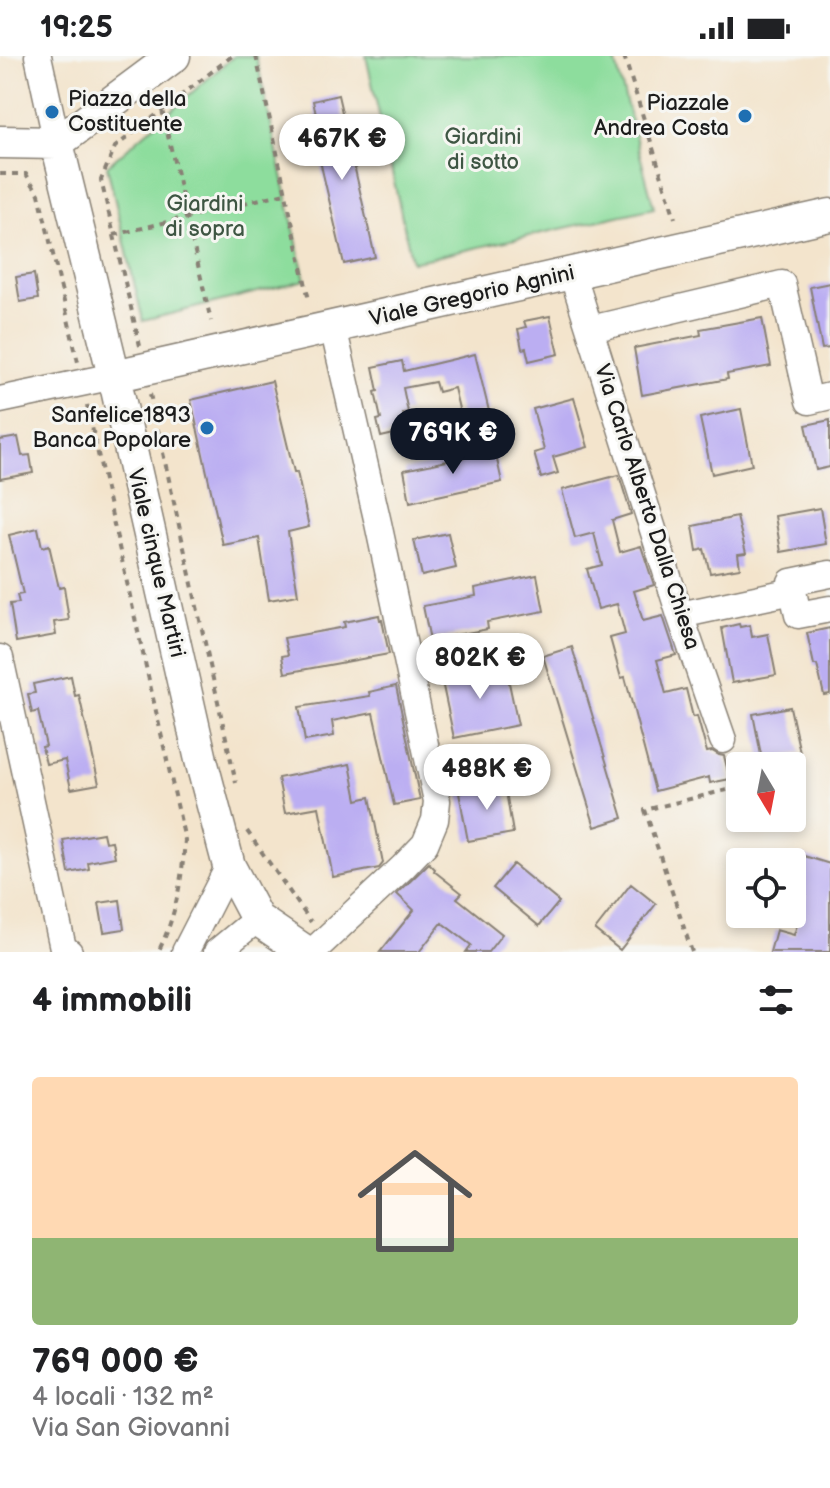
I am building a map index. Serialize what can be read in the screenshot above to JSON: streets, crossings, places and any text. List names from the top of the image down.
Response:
{
  "streets": {
    "main road": ["Viale Gregorio Agnini", "Viale cinque Martiri"],
    "street": ["Via Carlo Alberto Dalla Chiesa"]
  },
  "crossings": [
    ["Viale Gregorio Agnini", "Via Carlo Alberto Dalla Chiesa"],
    ["Viale Gregorio Agnini", "Viale cinque Martiri"]
  ],
  "parks": ["Giardini di sotto", "Giardini di sopra"],
  "places": ["Piazza della Costituente", "Piazzale Andrea Costa", "Sanfelice1893 Banca Popolare"],
  "north": "bottom",
  "page": {
    "status": "19:25",
    "price": [
      "467K €",
      "769K €",
      "802K €",
      "488K €"
    ],
    "heading": "4 immobili",
    "list": [
      {
        "name": "769 000 €",
        "note": "4 locali · 132 m² · Via San Giovanni"
      }
    ]
  }
}
